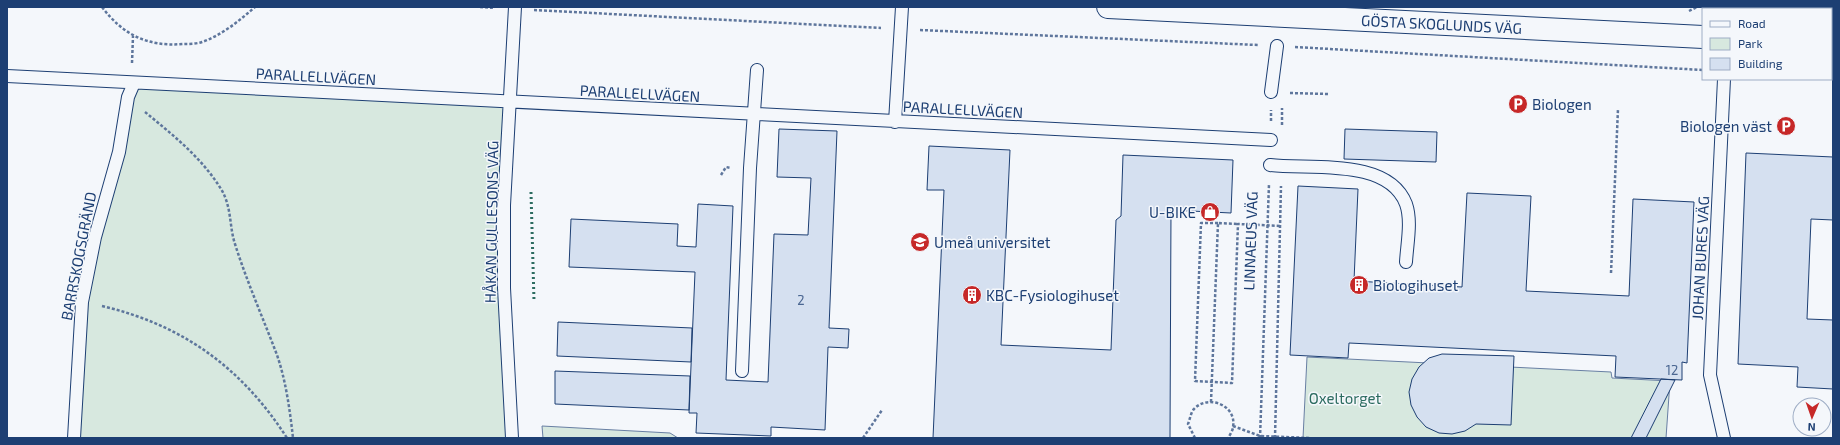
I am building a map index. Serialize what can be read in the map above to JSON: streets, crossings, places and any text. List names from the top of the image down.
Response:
{
  "streets": {
    "street": ["GÖSTA SKOGLUNDS VÄG"],
    "lane": [
      "PARALLELLVÄGEN",
      "HÅKAN GULLESONS VÄG",
      "BARRSKOGSGRÄND",
      "JOHAN BURES VÄG"
    ],
    "path": ["LINNAEUS VÄG"]
  },
  "crossings": [
    ["PARALLELLVÄGEN", "HÅKAN GULLESONS VÄG"],
    ["PARALLELLVÄGEN", "BARRSKOGSGRÄND"]
  ],
  "parks": ["Oxeltorget"],
  "places": {
    "parking": ["Biologen", "Biologen väst"],
    "shop": ["U-BIKE"],
    "school or university": ["Umeå universitet"],
    "building": ["Biologihuset", "KBC-Fysiologihuset"]
  },
  "house_numbers": ["2", "12"],
  "legend": ["Road", "Park", "Building"],
  "north": "bottom"
}
